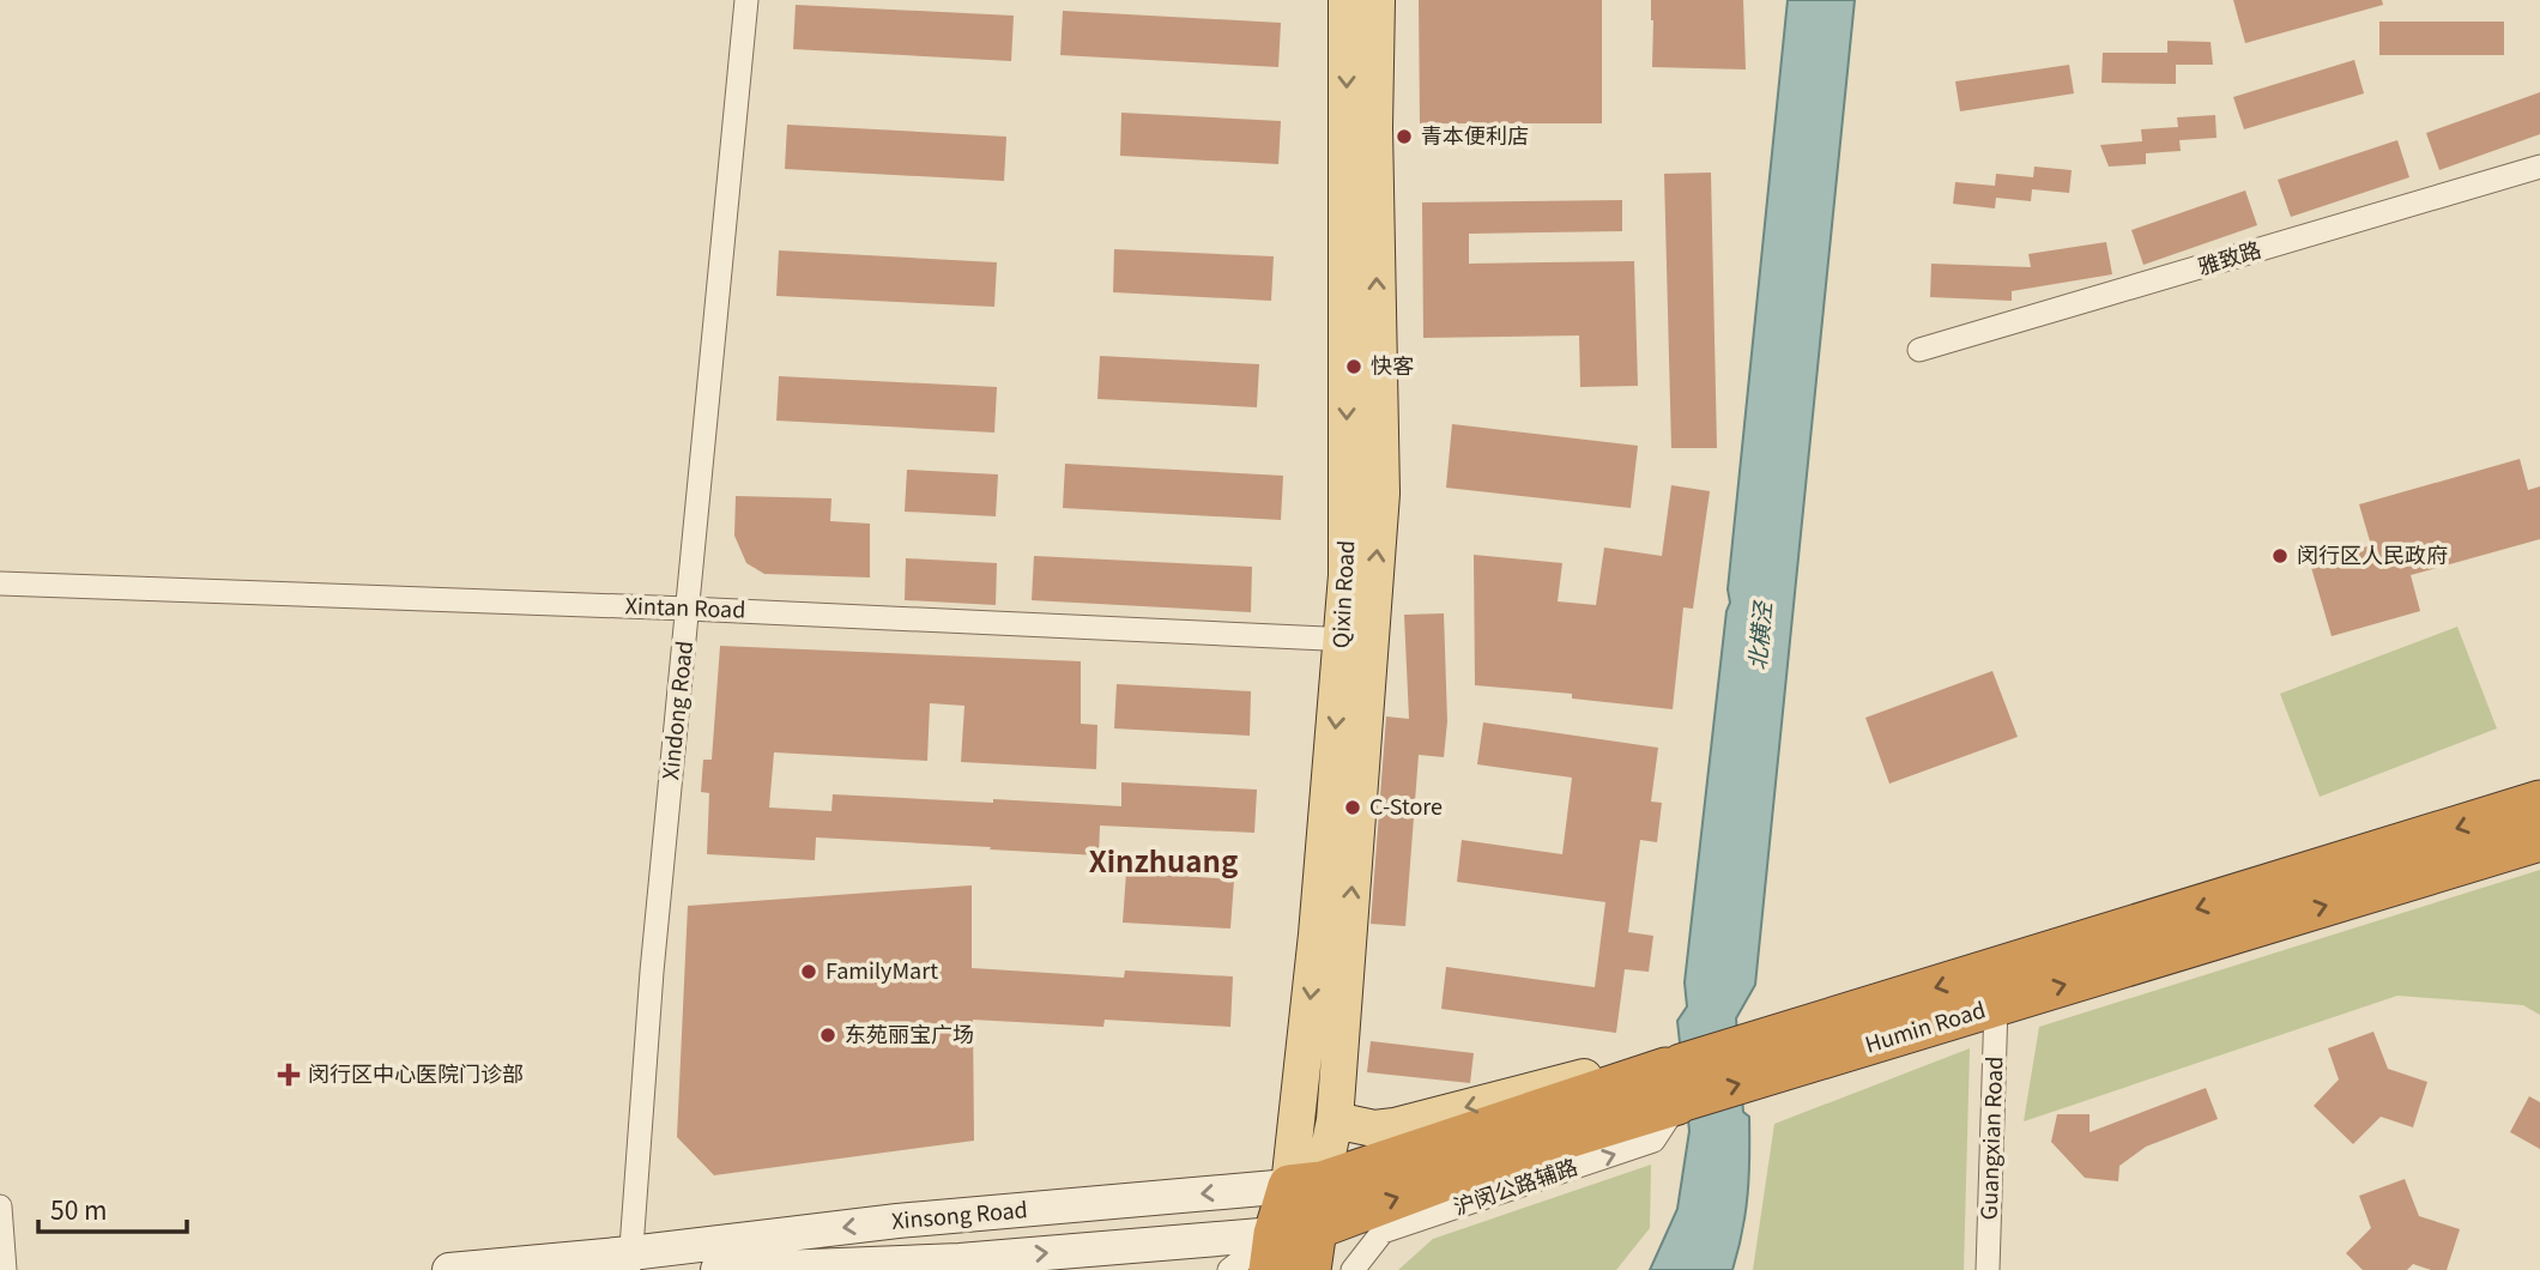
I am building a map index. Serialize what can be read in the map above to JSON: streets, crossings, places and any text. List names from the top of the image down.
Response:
{
  "streets": {
    "highway": ["Humin Road"],
    "main road": ["Qixin Road", "Xinsong Road"],
    "street": [
      "雅致路",
      "Xintan Road",
      "Xindong Road",
      "Guangxian Road",
      "沪闵公路辅路"
    ]
  },
  "crossings": [
    ["Qixin Road", "Xintan Road"],
    ["Qixin Road", "Humin Road"],
    ["Qixin Road", "Xinsong Road"],
    ["Xintan Road", "Xindong Road"],
    ["Xindong Road", "Xinsong Road"],
    ["Humin Road", "Guangxian Road"],
    ["Humin Road", "沪闵公路辅路"],
    ["Humin Road", "Xinsong Road"]
  ],
  "one_way": ["沪闵公路辅路"],
  "districts": ["Xinzhuang"],
  "water": ["北横泾"],
  "places": {
    "other": [
      "青本便利店",
      "快客",
      "闵行区人民政府",
      "C-Store",
      "FamilyMart",
      "东苑丽宝广场"
    ],
    "health": ["闵行区中心医院门诊部"]
  },
  "scale_bar": "50 m"
}
